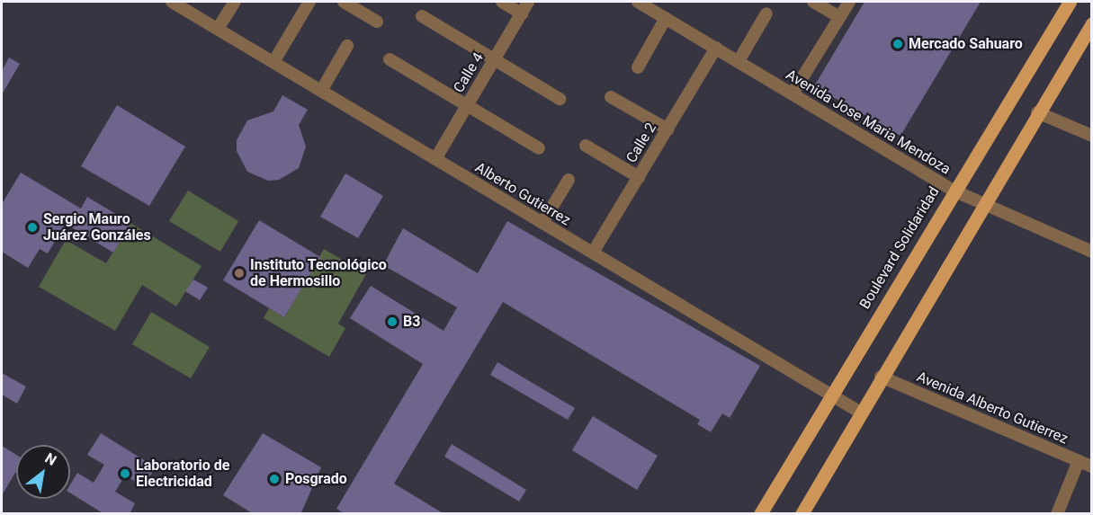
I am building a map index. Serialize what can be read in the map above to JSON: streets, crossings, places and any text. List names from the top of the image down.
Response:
{
  "streets": {
    "main road": ["Boulevard Solidaridad"],
    "street": [
      "Calle 4",
      "Avenida Jose Maria Mendoza",
      "Calle 2",
      "Alberto Gutierrez",
      "Avenida Alberto Gutierrez"
    ]
  },
  "crossings": [
    ["Calle 4", "Alberto Gutierrez"],
    ["Avenida Jose Maria Mendoza", "Calle 2"],
    ["Avenida Jose Maria Mendoza", "Boulevard Solidaridad"],
    ["Calle 2", "Alberto Gutierrez"],
    ["Alberto Gutierrez", "Boulevard Solidaridad"]
  ],
  "places": [
    "Mercado Sahuaro",
    "Sergio Mauro Juárez Gonzáles",
    "Instituto Tecnológico de Hermosillo",
    "B3",
    "Laboratorio de Electricidad",
    "Posgrado"
  ],
  "north": "top right"
}
